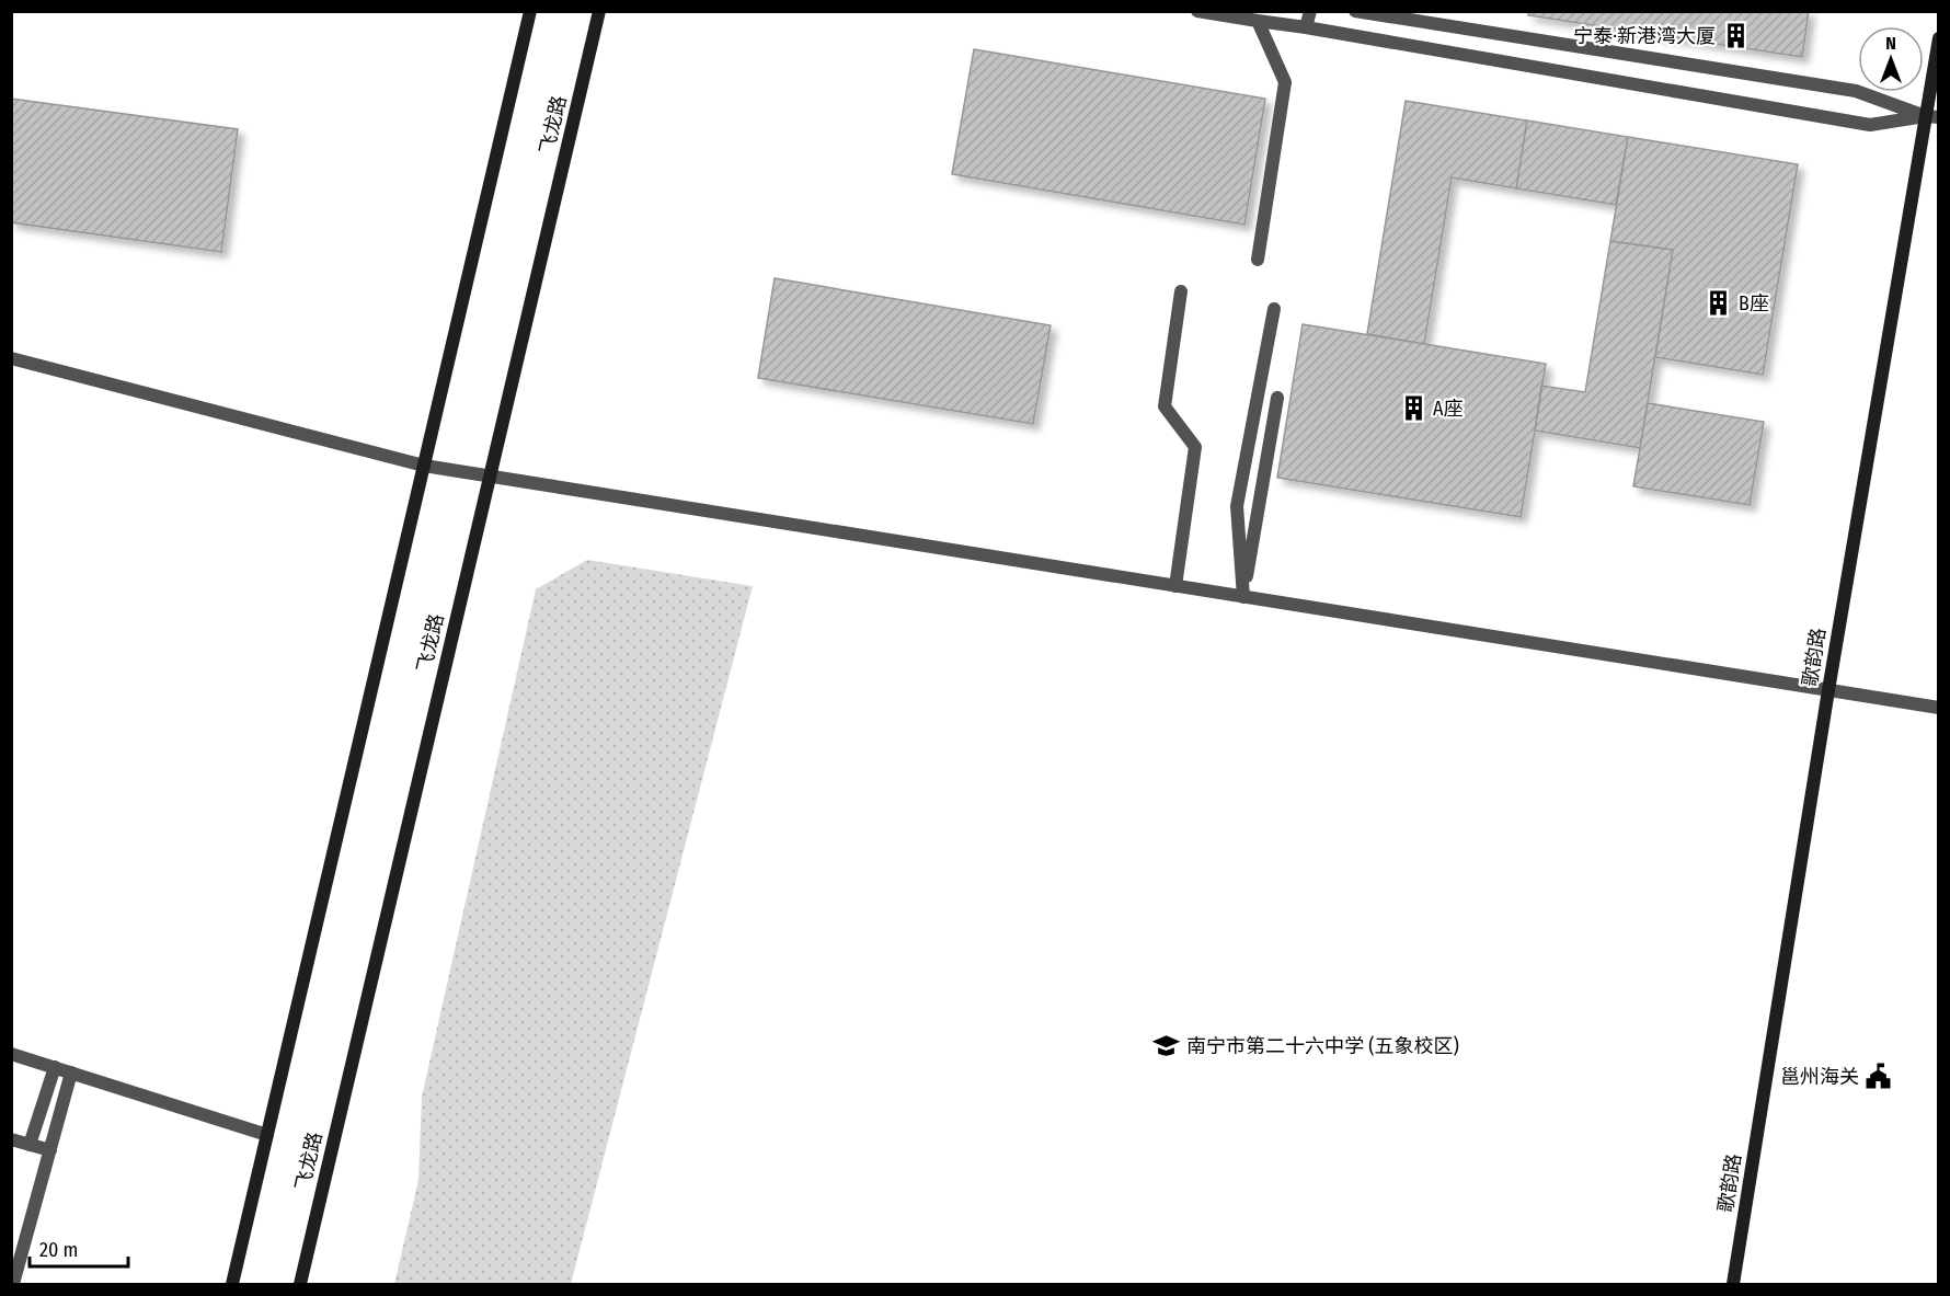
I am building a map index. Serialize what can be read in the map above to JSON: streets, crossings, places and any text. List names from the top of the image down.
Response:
{
  "streets": {
    "street": ["飞龙路", "歌韵路"]
  },
  "places": {
    "building": ["宁泰·新港湾大厦", "B座", "A座"],
    "school or university": ["南宁市第二十六中学 (五象校区)"],
    "public building": ["邕州海关"]
  },
  "scale_bar": "20 m",
  "north": "top"
}
